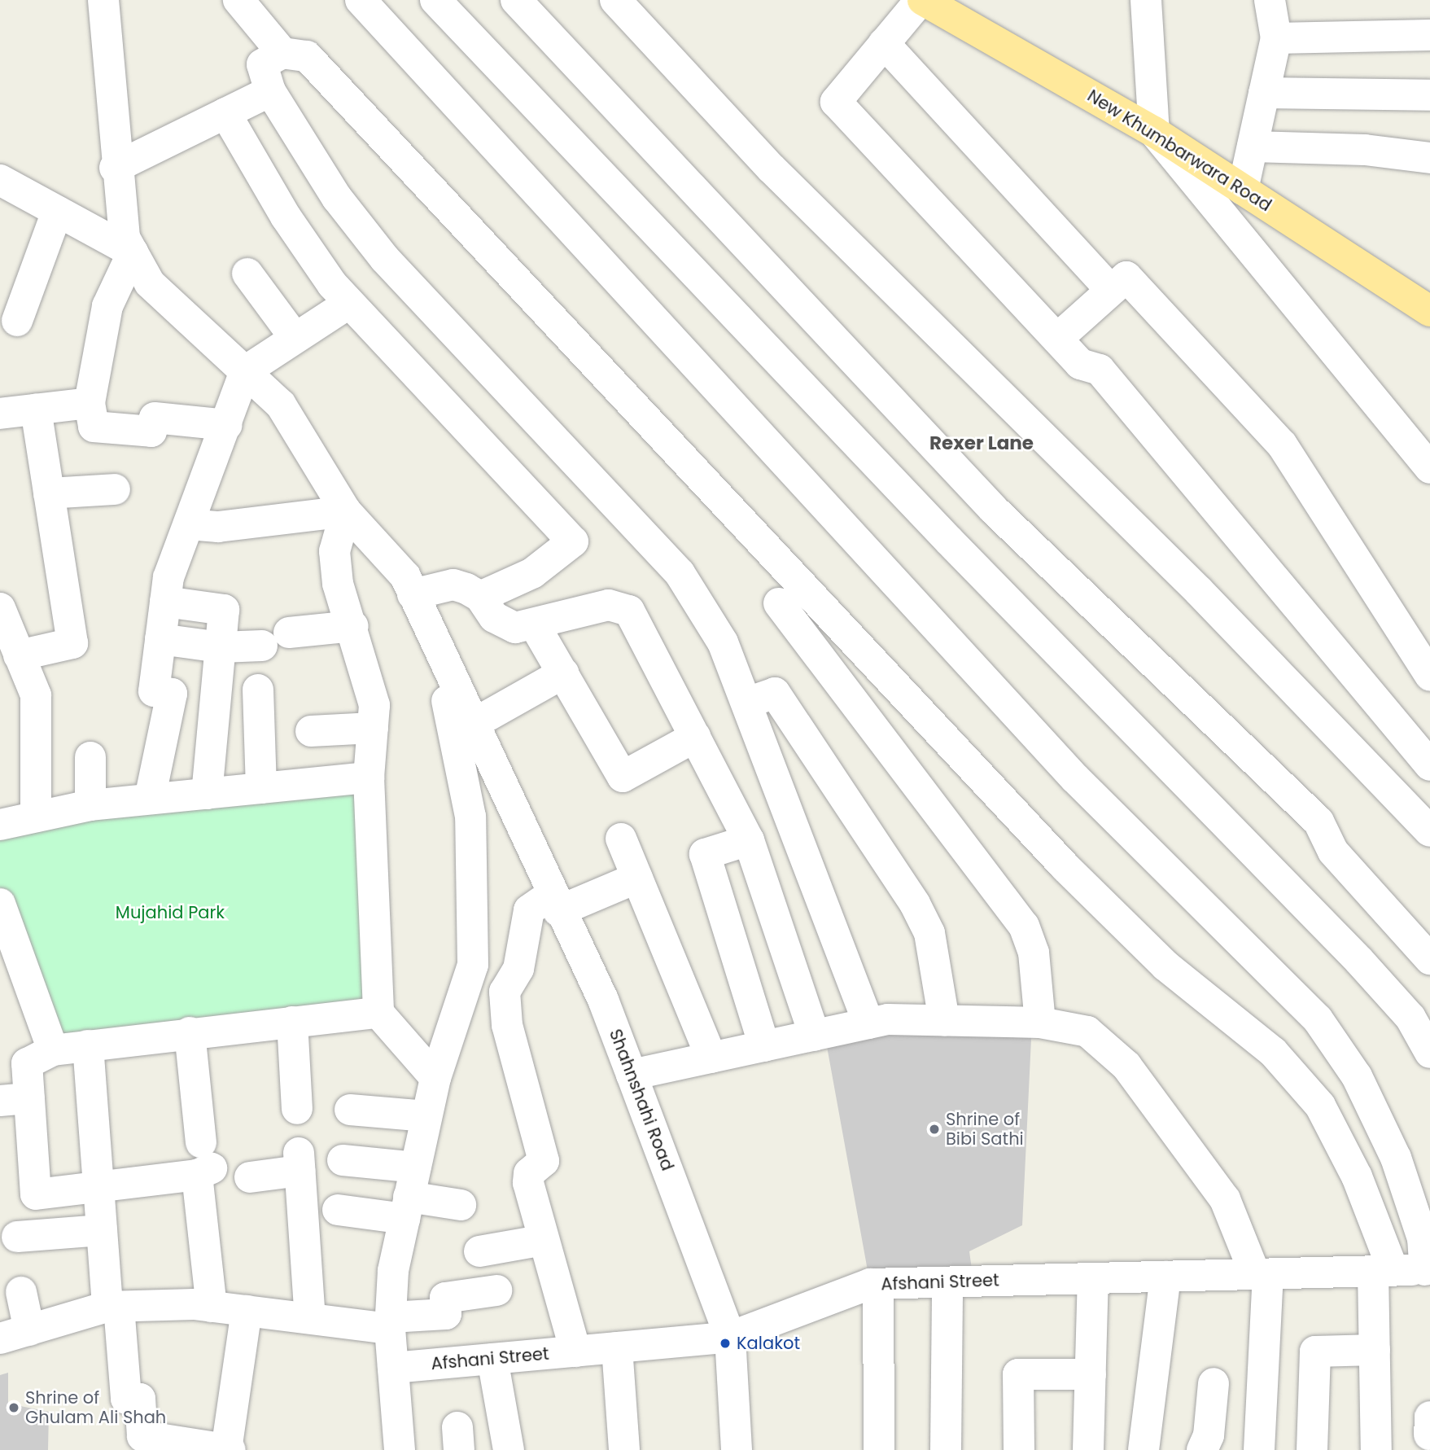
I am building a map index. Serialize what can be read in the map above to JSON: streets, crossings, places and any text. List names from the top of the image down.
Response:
{
  "streets": {
    "main road": ["New Khumbarwara Road"],
    "street": ["Shahnshahi Road", "Afshani Street"]
  },
  "crossings": [
    ["Shahnshahi Road", "Afshani Street"]
  ],
  "districts": ["Rexer Lane"],
  "parks": ["Mujahid Park"],
  "places": ["Shrine of Bibi Sathi", "Kalakot", "Shrine of Ghulam Ali Shah"]
}
